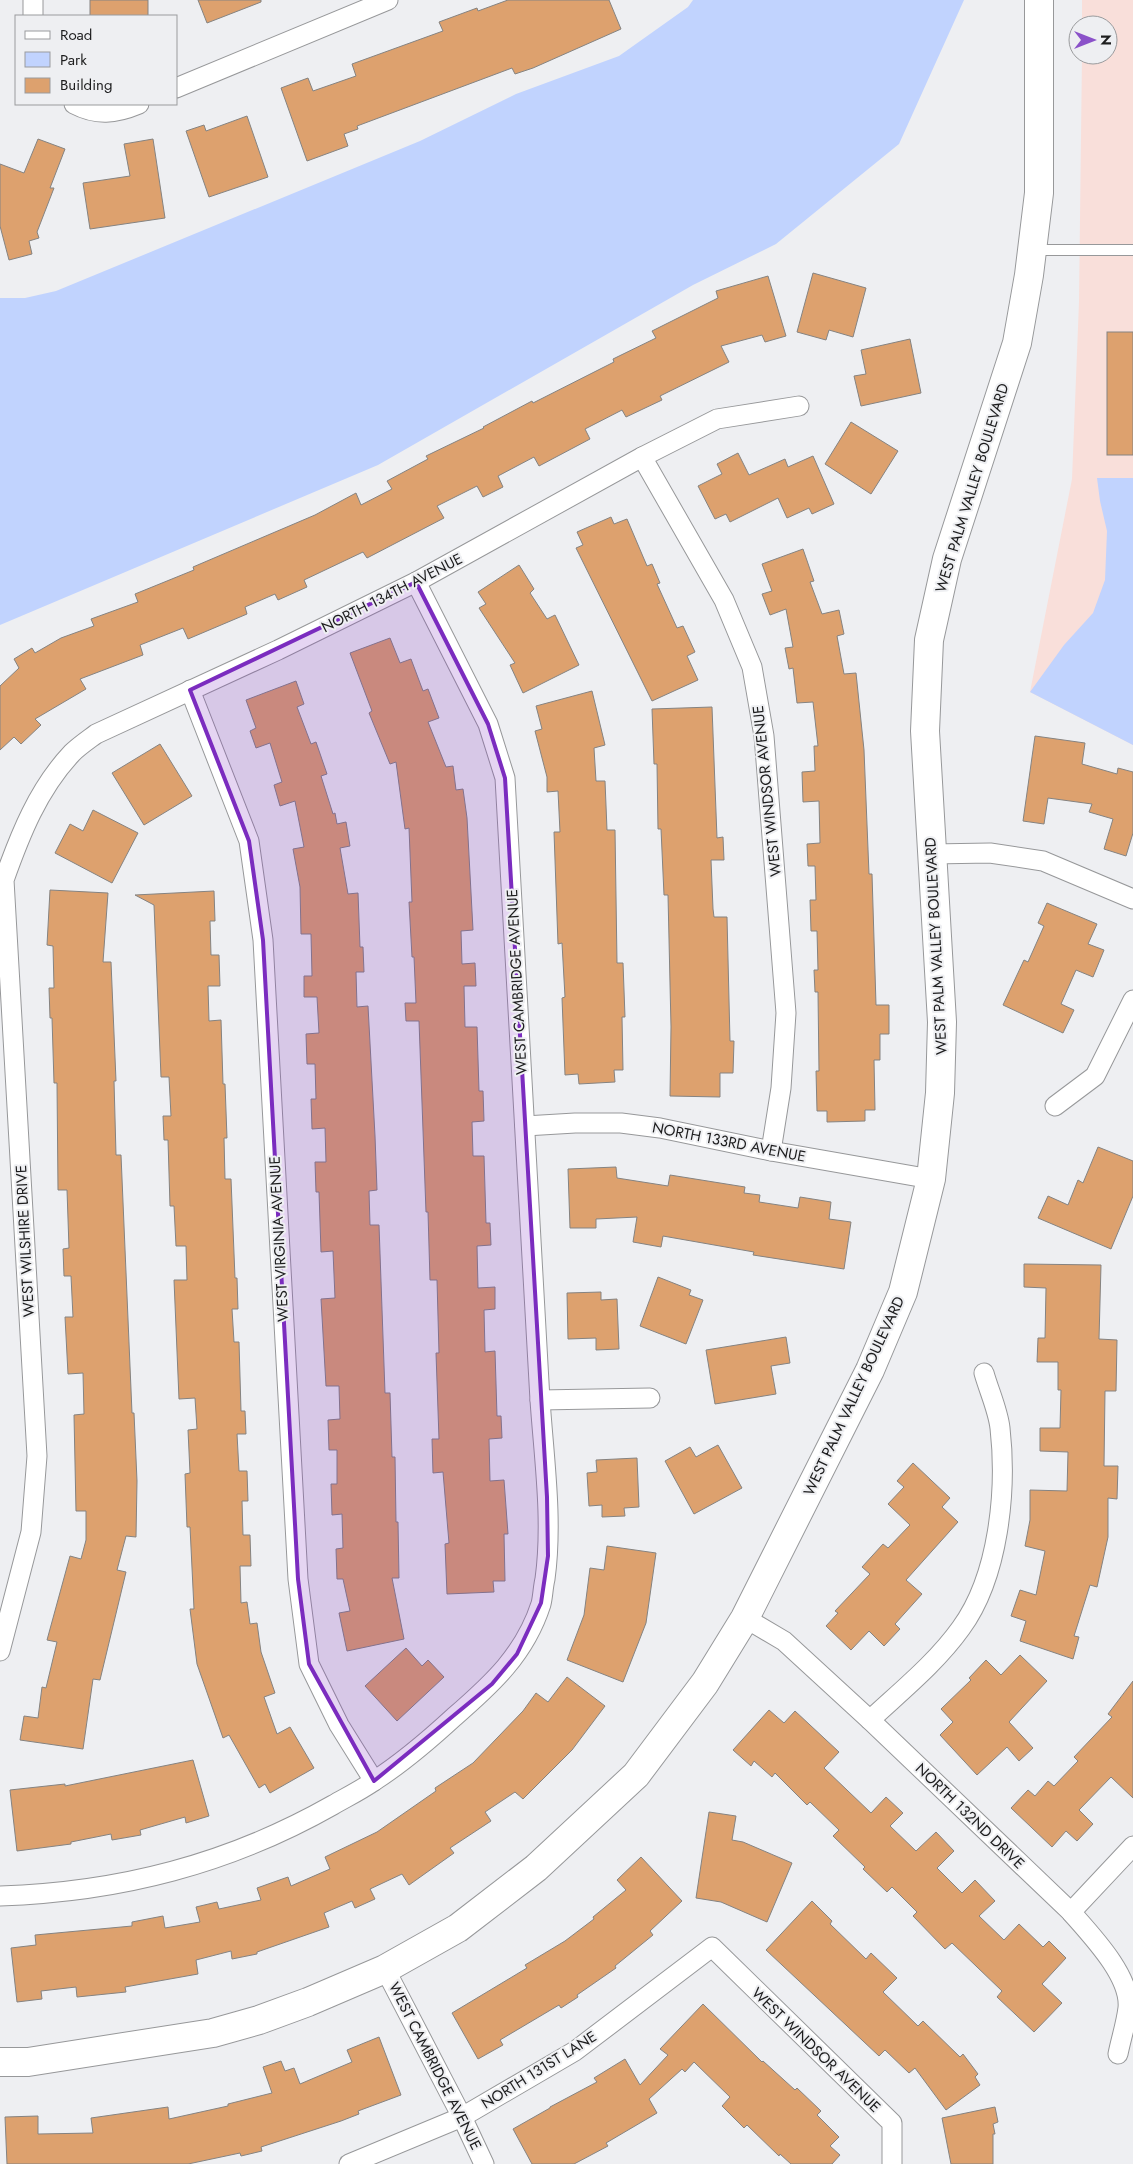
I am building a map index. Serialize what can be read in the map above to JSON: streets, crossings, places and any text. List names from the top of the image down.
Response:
{
  "streets": {
    "street": [
      "WEST PALM VALLEY BOULEVARD",
      "NORTH 134TH AVENUE",
      "WEST WINDSOR AVENUE",
      "WEST CAMBRIDGE AVENUE",
      "NORTH 133RD AVENUE",
      "WEST VIRGINIA AVENUE",
      "WEST WILSHIRE DRIVE",
      "NORTH 132ND DRIVE",
      "NORTH 131ST LANE"
    ]
  },
  "crossings": [
    ["WEST PALM VALLEY BOULEVARD", "WEST CAMBRIDGE AVENUE"],
    ["WEST PALM VALLEY BOULEVARD", "NORTH 133RD AVENUE"],
    ["WEST PALM VALLEY BOULEVARD", "NORTH 132ND DRIVE"],
    ["NORTH 134TH AVENUE", "WEST WINDSOR AVENUE"],
    ["NORTH 134TH AVENUE", "WEST CAMBRIDGE AVENUE"],
    ["NORTH 134TH AVENUE", "WEST VIRGINIA AVENUE"],
    ["NORTH 134TH AVENUE", "WEST WILSHIRE DRIVE"],
    ["WEST WINDSOR AVENUE", "NORTH 133RD AVENUE"],
    ["WEST WINDSOR AVENUE", "NORTH 131ST LANE"],
    ["WEST CAMBRIDGE AVENUE", "NORTH 133RD AVENUE"],
    ["WEST CAMBRIDGE AVENUE", "WEST VIRGINIA AVENUE"],
    ["WEST CAMBRIDGE AVENUE", "NORTH 131ST LANE"]
  ],
  "legend": ["Road", "Park", "Building"],
  "north": "right"
}
